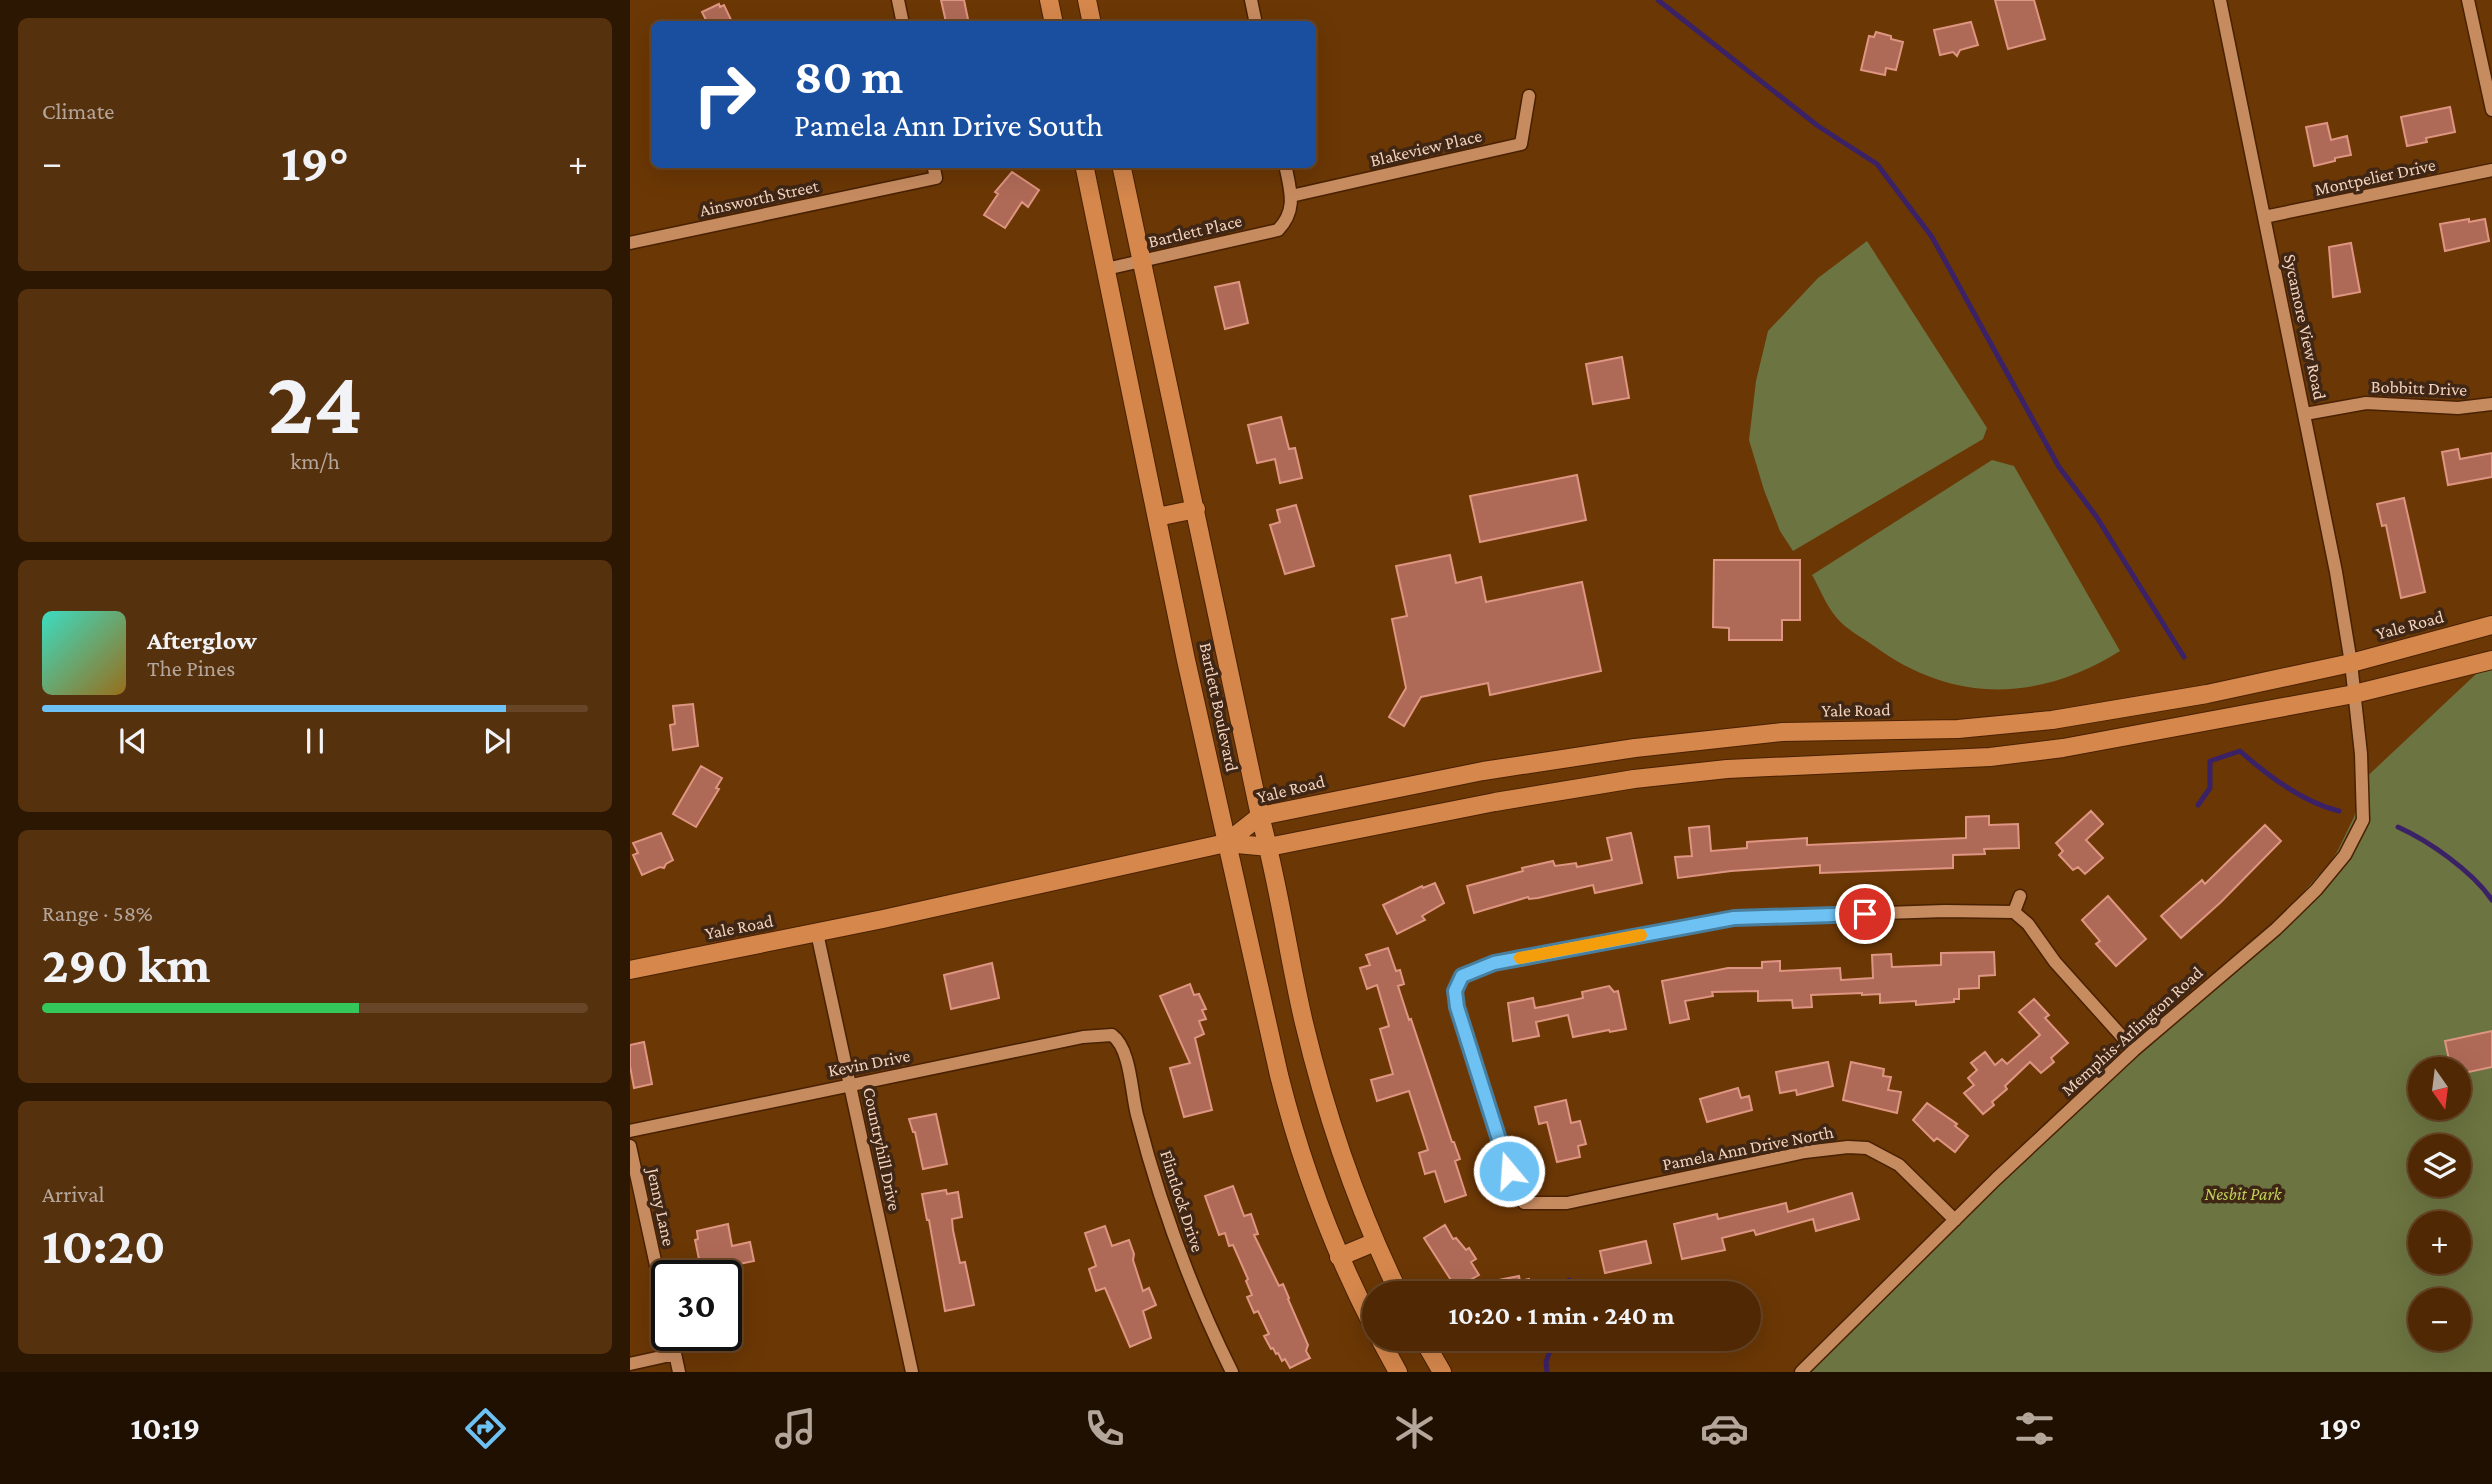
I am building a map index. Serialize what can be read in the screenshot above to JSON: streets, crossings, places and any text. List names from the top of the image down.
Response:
{
  "streets": {
    "main road": ["Yale Road", "Bartlett Boulevard"],
    "street": [
      "Blakeview Place",
      "Montpelier Drive",
      "Ainsworth Street",
      "Bartlett Place",
      "Sycamore View Road",
      "Bobbitt Drive",
      "Memphis-Arlington Road",
      "Kevin Drive",
      "Pamela Ann Drive North",
      "Countryhill Drive",
      "Flintlock Drive",
      "Jenny Lane"
    ]
  },
  "crossings": [
    ["Blakeview Place", "Bartlett Place"],
    ["Montpelier Drive", "Sycamore View Road"],
    ["Bartlett Place", "Bartlett Boulevard"],
    ["Sycamore View Road", "Bobbitt Drive"],
    ["Sycamore View Road", "Yale Road"],
    ["Sycamore View Road", "Memphis-Arlington Road"],
    ["Yale Road", "Bartlett Boulevard"],
    ["Yale Road", "Memphis-Arlington Road"],
    ["Yale Road", "Countryhill Drive"],
    ["Memphis-Arlington Road", "Pamela Ann Drive North"],
    ["Kevin Drive", "Countryhill Drive"],
    ["Kevin Drive", "Flintlock Drive"]
  ],
  "parks": ["Nesbit Park"],
  "north": "bottom",
  "page": {
    "tile": [
      "Climate",
      ["24", "km/h"],
      ["Range · 58%", "290 km"],
      ["Arrival", "10:20"]
    ],
    "turn": ["80 m", "Pamela Ann Drive South"],
    "heat": ["−", "19°", "+"],
    "song": ["Afterglow", "The Pines"],
    "map_buttons": ["+", "−"],
    "limit": "30",
    "trip": "10:20 · 1 min · 240 m",
    "tabs": ["10:19", "19°"]
  }
}
